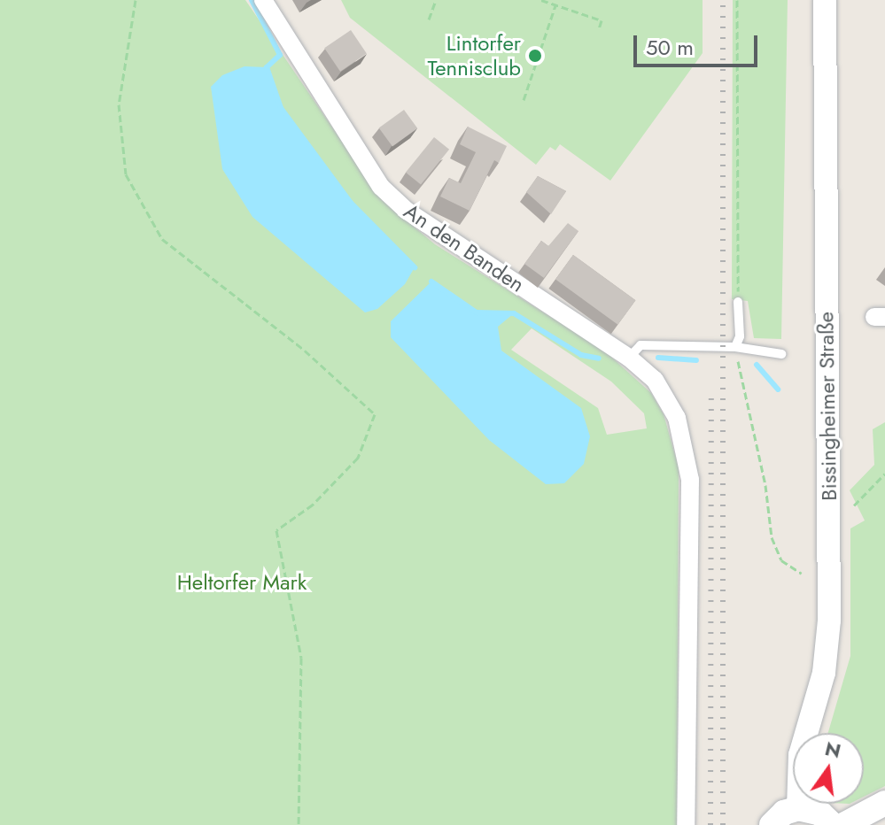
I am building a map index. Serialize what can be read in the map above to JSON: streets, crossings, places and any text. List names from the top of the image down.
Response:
{
  "streets": {
    "street": ["An den Banden", "Bissingheimer Straße"]
  },
  "parks": ["Heltorfer Mark"],
  "places": ["Lintorfer Tennisclub"],
  "scale_bar": "50 m",
  "north": "top"
}
